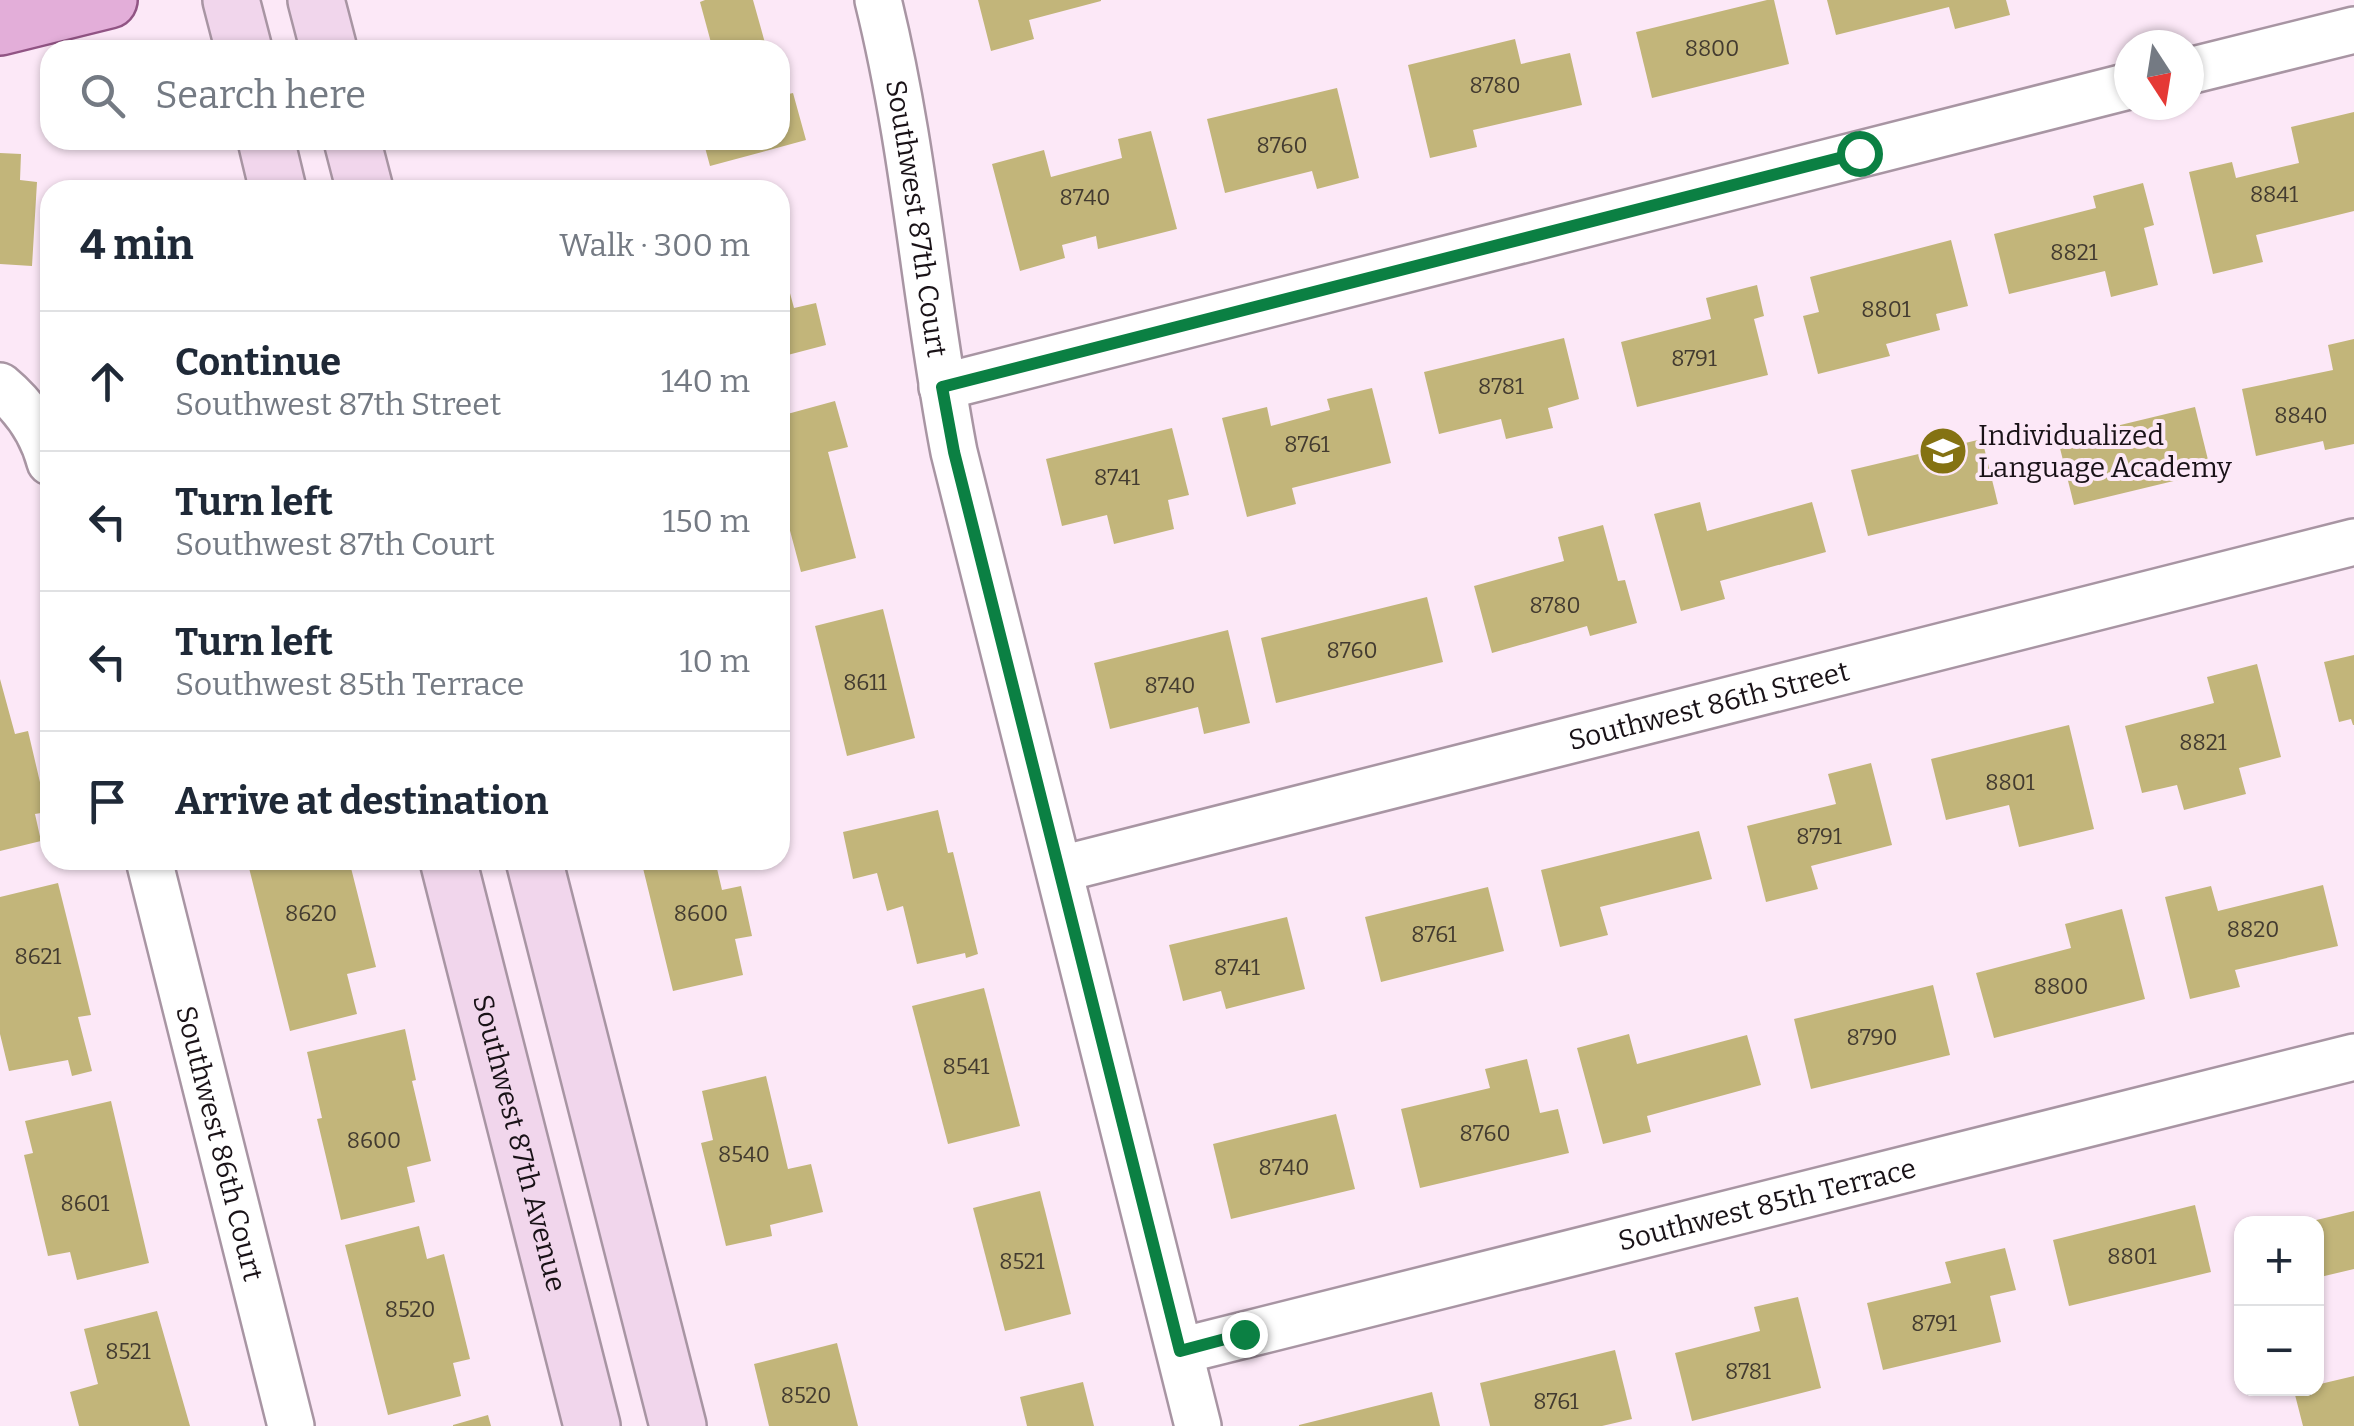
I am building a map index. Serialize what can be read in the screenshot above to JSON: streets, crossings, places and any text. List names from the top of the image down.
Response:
{
  "streets": {
    "main road": ["Southwest 87th Avenue"],
    "street": [
      "Southwest 87th Court",
      "Southwest 86th Street",
      "Southwest 86th Court",
      "Southwest 85th Terrace"
    ]
  },
  "crossings": [
    ["Southwest 87th Court", "Southwest 86th Street"],
    ["Southwest 87th Court", "Southwest 85th Terrace"]
  ],
  "places": {
    "school or university": ["Individualized Language Academy"]
  },
  "house_numbers": [
    "8800",
    "8780",
    "8760",
    "8841",
    "8740",
    "8821",
    "8801",
    "8791",
    "8781",
    "8840",
    "8761",
    "8741",
    "8780",
    "8760",
    "8611",
    "8740",
    "8821",
    "8801",
    "8791",
    "8620",
    "8600",
    "8820",
    "8761",
    "8621",
    "8741",
    "8800",
    "8790",
    "8541",
    "8760",
    "8600",
    "8540",
    "8740",
    "8601",
    "8801",
    "8521",
    "8520",
    "8791",
    "8521",
    "8781",
    "8520",
    "8761"
  ],
  "north": "bottom",
  "page": {
    "search": "Search here",
    "heading": ["4 min", "Walk · 300 m"],
    "list": [
      ["Continue", "Southwest 87th Street", "140 m"],
      ["Turn left", "Southwest 87th Court", "150 m"],
      ["Turn left", "Southwest 85th Terrace", "10 m"],
      "Arrive at destination"
    ],
    "map_buttons": ["+", "−"]
  }
}
